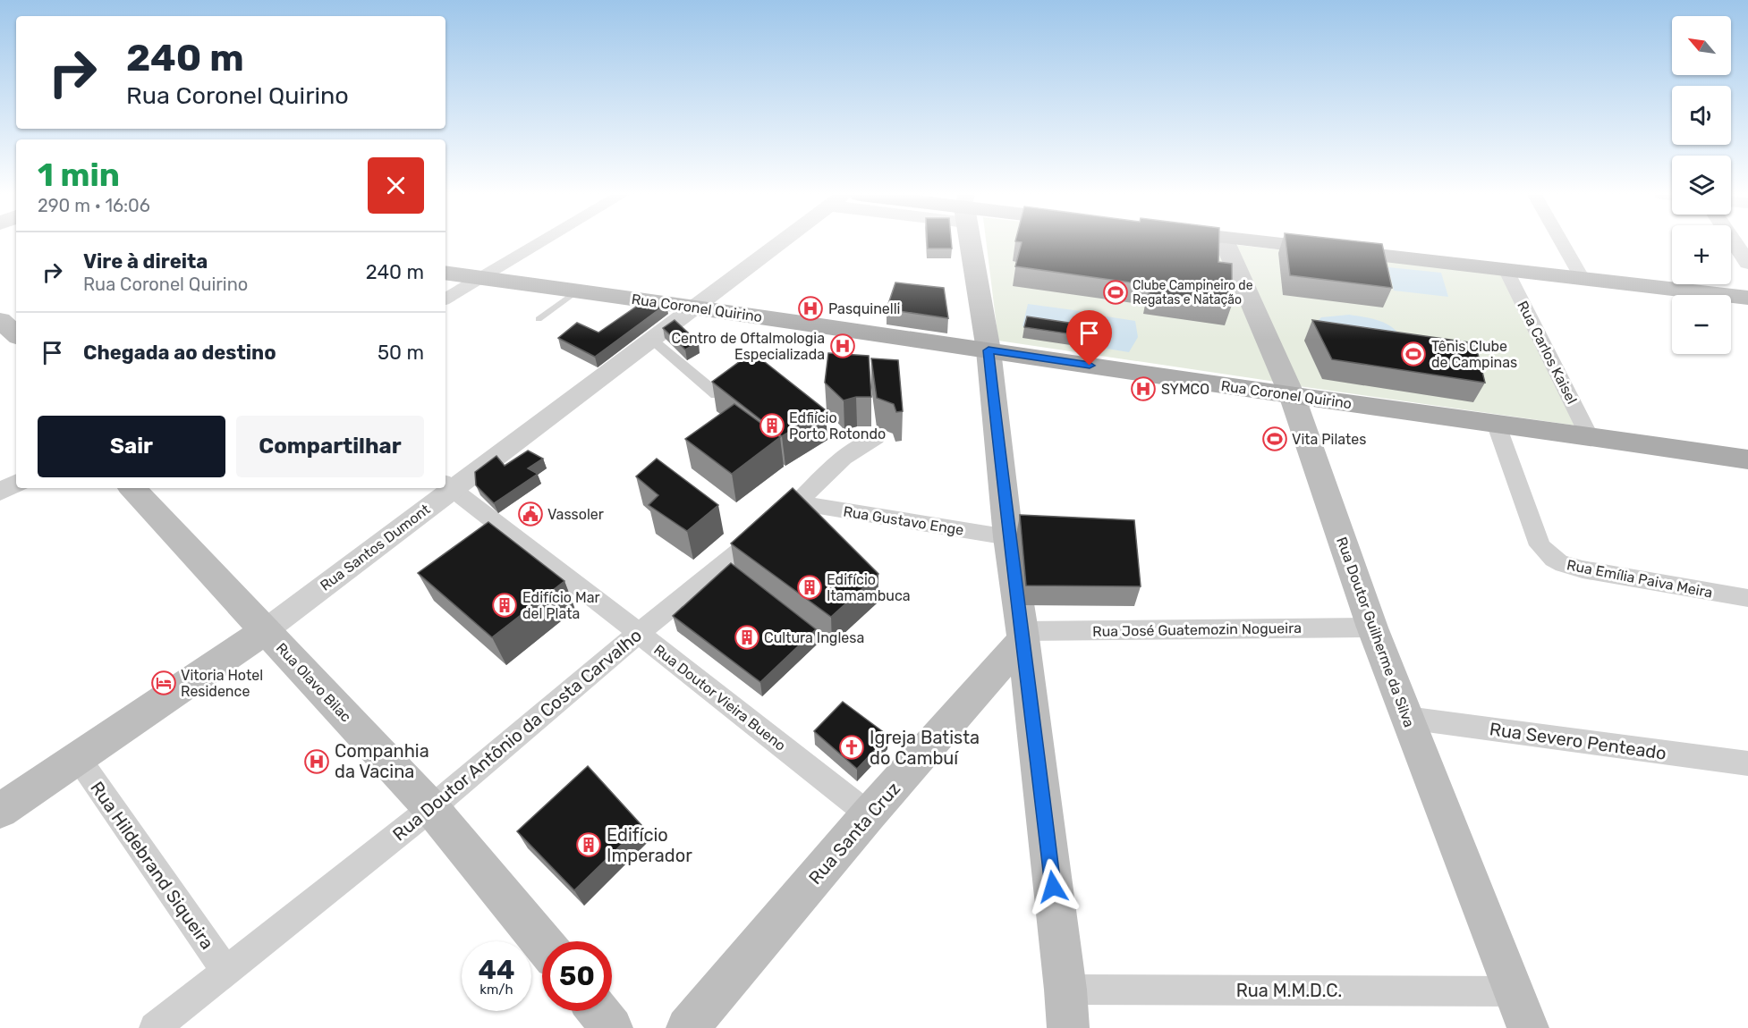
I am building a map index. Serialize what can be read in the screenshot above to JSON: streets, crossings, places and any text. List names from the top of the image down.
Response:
{
  "streets": {
    "main road": [
      "Rua Coronel Quirino",
      "Rua Santos Dumont",
      "Rua Doutor Guilherme da Silva",
      "Rua Olavo Bilac",
      "Rua Santa Cruz"
    ],
    "street": [
      "Rua Carlos Kaisel",
      "Rua Gustavo Enge",
      "Rua Emília Paiva Meira",
      "Rua José Guatemozin Nogueira",
      "Rua Doutor Vieira Bueno",
      "Rua Doutor Antônio da Costa Carvalho",
      "Rua Severo Penteado",
      "Rua Hildebrand Siqueira",
      "Rua M.M.D.C."
    ]
  },
  "crossings": [
    ["Rua Coronel Quirino", "Rua Carlos Kaisel"],
    ["Rua Coronel Quirino", "Rua Santos Dumont"],
    ["Rua Coronel Quirino", "Rua Emília Paiva Meira"],
    ["Rua Coronel Quirino", "Rua Doutor Guilherme da Silva"],
    ["Rua Gustavo Enge", "Rua Doutor Antônio da Costa Carvalho"],
    ["Rua Santos Dumont", "Rua Olavo Bilac"],
    ["Rua Santos Dumont", "Rua Doutor Vieira Bueno"],
    ["Rua Santos Dumont", "Rua Hildebrand Siqueira"],
    ["Rua José Guatemozin Nogueira", "Rua Doutor Guilherme da Silva"],
    ["Rua José Guatemozin Nogueira", "Rua Santa Cruz"],
    ["Rua Doutor Guilherme da Silva", "Rua Severo Penteado"],
    ["Rua Doutor Guilherme da Silva", "Rua M.M.D.C."],
    ["Rua Olavo Bilac", "Rua Doutor Antônio da Costa Carvalho"],
    ["Rua Doutor Vieira Bueno", "Rua Doutor Antônio da Costa Carvalho"],
    ["Rua Doutor Vieira Bueno", "Rua Santa Cruz"],
    ["Rua Doutor Antônio da Costa Carvalho", "Rua Hildebrand Siqueira"]
  ],
  "places": {
    "sports": ["Clube Campineiro de Regatas e Natação", "Tênis Clube de Campinas", "Vita Pilates"],
    "hospital": [
      "Pasquinelli",
      "Centro de Oftalmologia Especializada",
      "SYMCO",
      "Companhia da Vacina"
    ],
    "building": [
      "Edfiício Porto Rotondo",
      "Edifício Itamambuca",
      "Edifício Mar del Plata",
      "Cultura Inglesa",
      "Edifício Imperador"
    ],
    "public building": ["Vassoler"],
    "hotel": ["Vitoria Hotel Residence"],
    "church": ["Igreja Batista do Cambuí"]
  },
  "north": "top left",
  "page": {
    "map_buttons": ["+", "−"],
    "turn": ["240 m", "Rua Coronel Quirino"],
    "heading": ["1 min", "290 m · 16:06"],
    "list": [
      {
        "name": "Vire à direita",
        "note": "Rua Coronel Quirino",
        "value": "240 m"
      },
      {
        "name": "Chegada ao destino",
        "value": "50 m"
      }
    ],
    "buttons": ["Sair", "Compartilhar"],
    "speed": "44 km/h",
    "limit": "50"
  }
}
